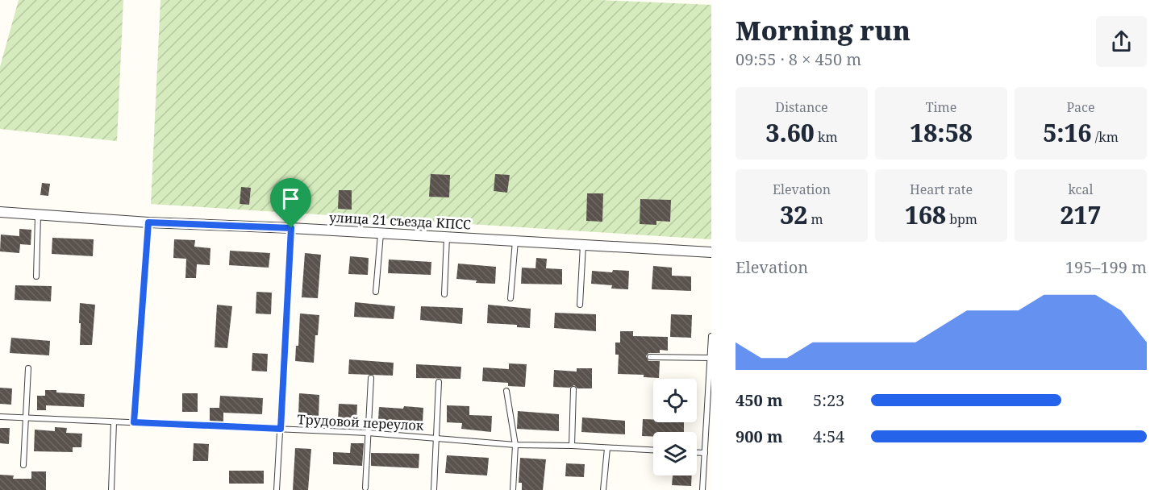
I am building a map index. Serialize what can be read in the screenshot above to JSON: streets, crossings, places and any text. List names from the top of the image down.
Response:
{
  "streets": {
    "street": ["улица 21 съезда КПСС"],
    "lane": ["Трудовой переулок"]
  },
  "page": {
    "heading": ["Morning run", "09:55 · 8 × 450 m"],
    "stats": [
      ["Distance", "3.60 km"],
      ["Time", "18:58"],
      ["Pace", "5:16 /km"],
      ["Elevation", "32 m"],
      ["Heart rate", "168 bpm"],
      ["kcal", "217"]
    ],
    "chart": ["Elevation", "195–199 m"],
    "list": [
      {
        "name": "450 m",
        "note": "5:23"
      },
      {
        "name": "900 m",
        "note": "4:54"
      }
    ]
  }
}
